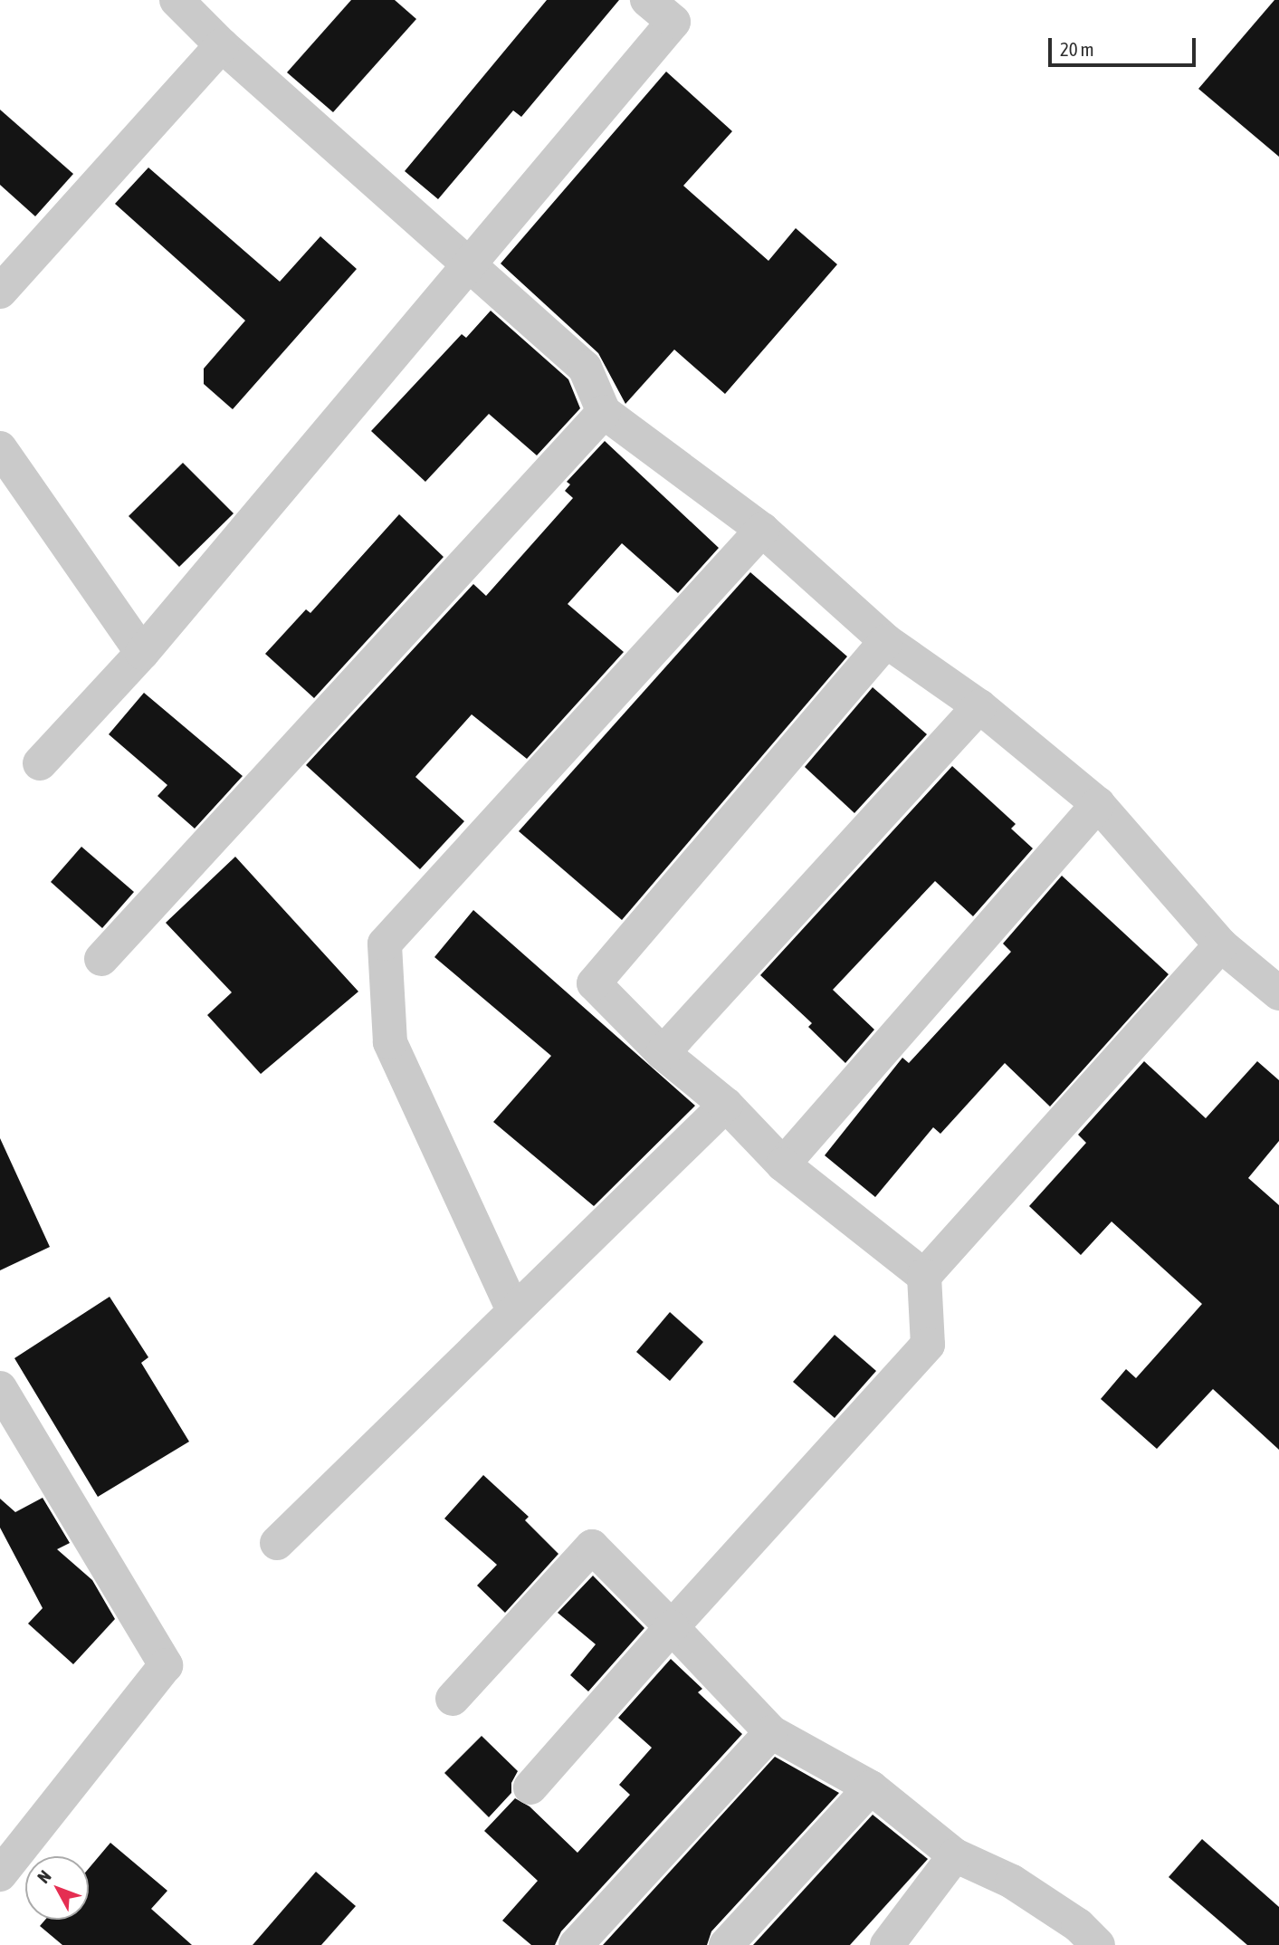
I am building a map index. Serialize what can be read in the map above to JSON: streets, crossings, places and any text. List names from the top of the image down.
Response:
{
  "scale_bar": "20 m",
  "north": "top left"
}
